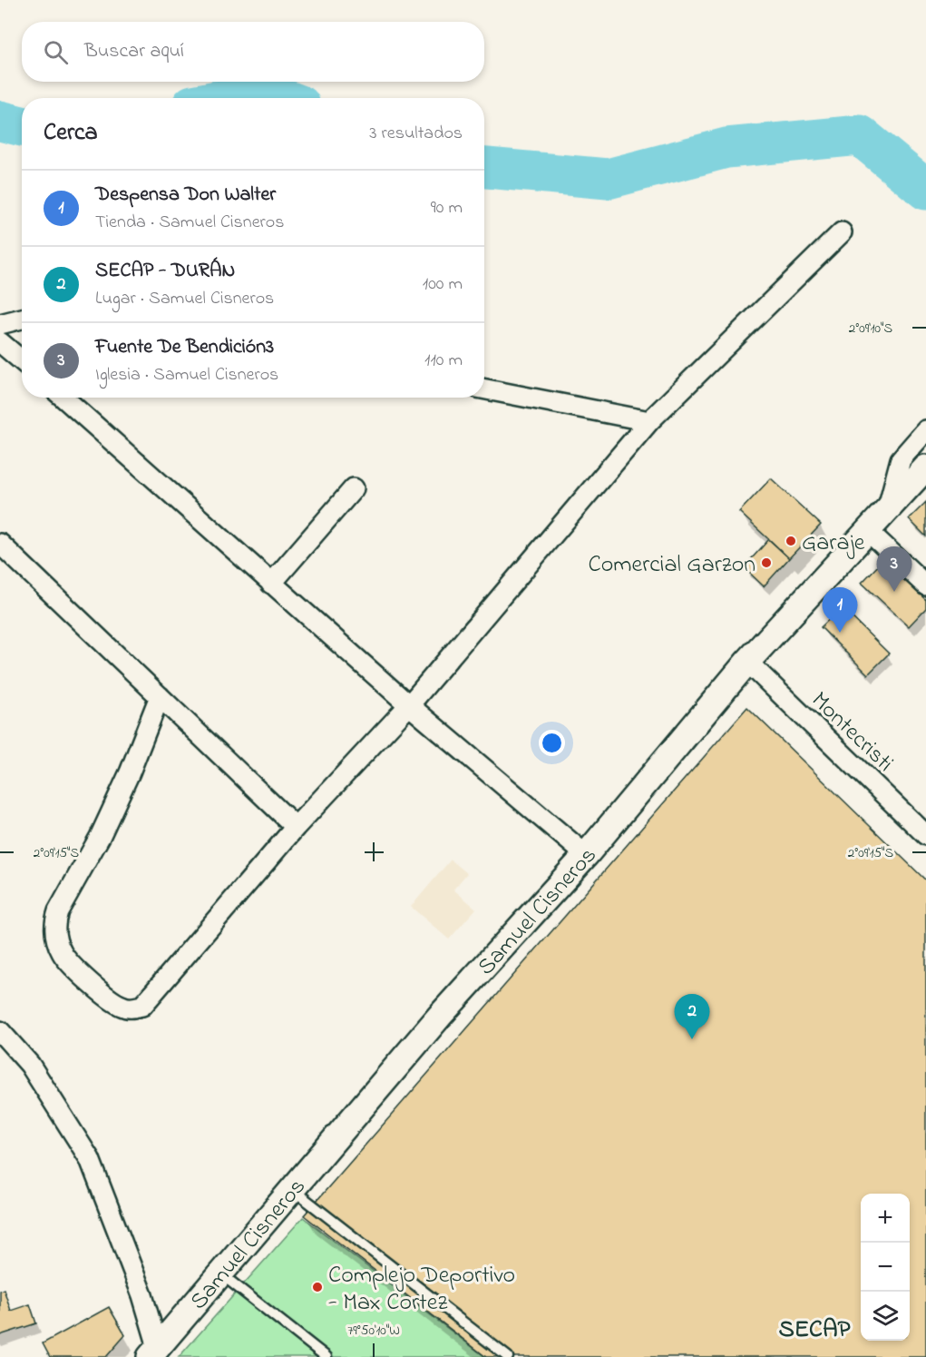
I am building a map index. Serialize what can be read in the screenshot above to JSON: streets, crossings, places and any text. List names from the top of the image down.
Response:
{
  "streets": {
    "street": ["Montecristi", "Samuel Cisneros"]
  },
  "crossings": [
    ["Montecristi", "Samuel Cisneros"]
  ],
  "districts": ["SECAP"],
  "places": ["Garaje", "Comercial Garzon", "Complejo Deportivo - Max Cortez"],
  "page": {
    "search": "Buscar aquí",
    "heading": ["Cerca", "3 resultados"],
    "list": [
      {
        "mark": "1",
        "name": "Despensa Don Walter",
        "note": "Tienda · Samuel Cisneros",
        "value": "90 m"
      },
      {
        "mark": "2",
        "name": "SECAP - DURÁN",
        "note": "Lugar · Samuel Cisneros",
        "value": "100 m"
      },
      {
        "mark": "3",
        "name": "Fuente De Bendición3",
        "note": "Iglesia · Samuel Cisneros",
        "value": "110 m"
      }
    ],
    "pins": ["3", "1", "2"],
    "map_buttons": ["+", "−"]
  },
  "coordinates": ["2°09'10\"S", "2°09'15\"S", "79°50'10\"W"]
}
